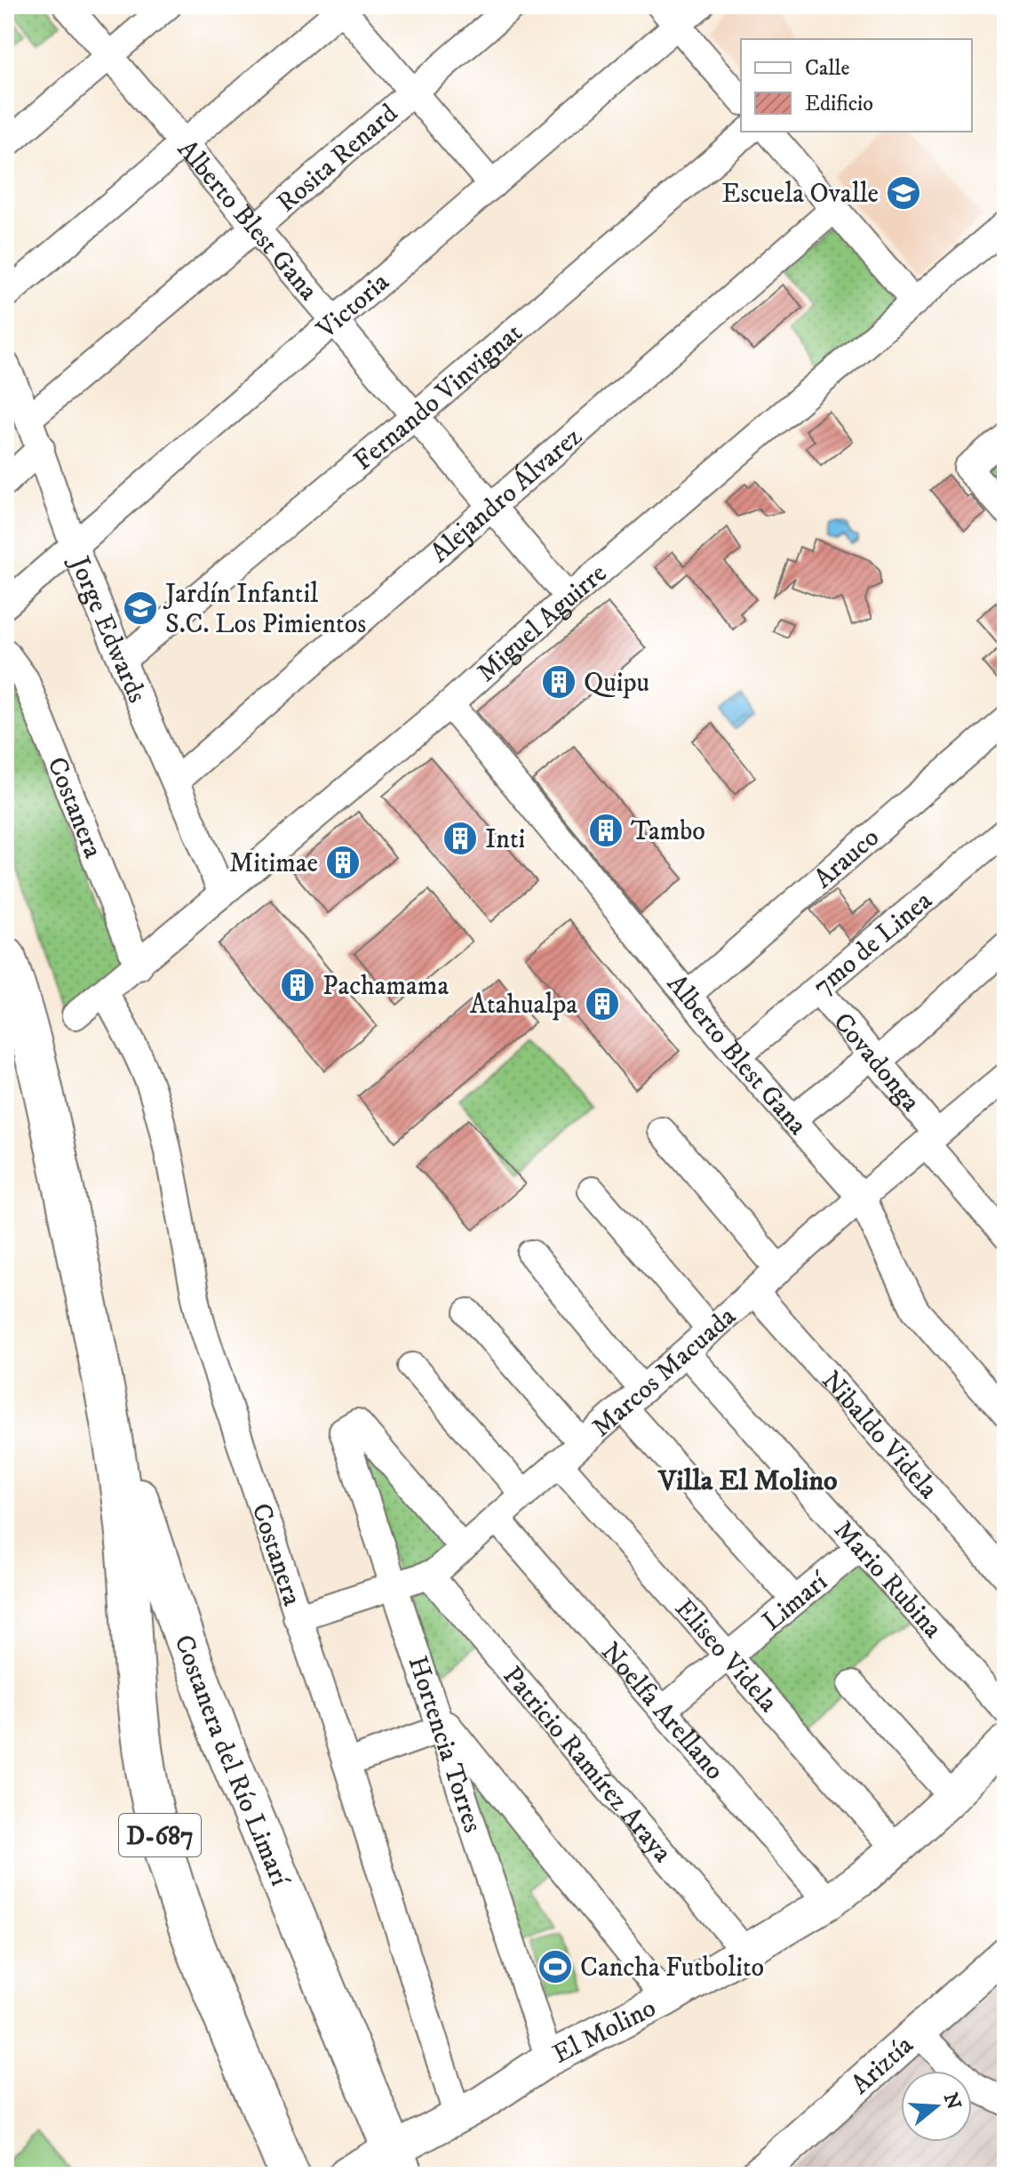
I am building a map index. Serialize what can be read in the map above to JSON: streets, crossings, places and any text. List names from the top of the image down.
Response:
{
  "streets": {
    "highway": ["Costanera del Río Limarí", "D-687"],
    "main road": ["El Molino", "Ariztía"],
    "street": [
      "Rosita Renard",
      "Alberto Blest Gana",
      "Victoria",
      "Fernando Vinvignat",
      "Alejandro Álvarez",
      "Miguel Aguirre",
      "Jorge Edwards",
      "Costanera",
      "Arauco",
      "7mo de Linea",
      "Covadonga",
      "Marcos Macuada",
      "Nibaldo Videla",
      "Mario Rubina",
      "Limarí",
      "Eliseo Videla",
      "Noelfa Arellano",
      "Hortencia Torres",
      "Patricio Ramírez Araya"
    ]
  },
  "crossings": [
    ["Rosita Renard", "Alberto Blest Gana"],
    ["Rosita Renard", "Jorge Edwards"],
    ["Alberto Blest Gana", "Victoria"],
    ["Alberto Blest Gana", "Fernando Vinvignat"],
    ["Alberto Blest Gana", "Alejandro Álvarez"],
    ["Alberto Blest Gana", "Miguel Aguirre"],
    ["Alberto Blest Gana", "Arauco"],
    ["Alberto Blest Gana", "7mo de Linea"],
    ["Alberto Blest Gana", "Marcos Macuada"],
    ["Victoria", "Jorge Edwards"],
    ["Fernando Vinvignat", "Jorge Edwards"],
    ["Alejandro Álvarez", "Jorge Edwards"],
    ["Miguel Aguirre", "Jorge Edwards"],
    ["Miguel Aguirre", "Costanera"],
    ["Costanera", "Marcos Macuada"],
    ["Costanera", "El Molino"],
    ["7mo de Linea", "Covadonga"],
    ["Covadonga", "Marcos Macuada"],
    ["Marcos Macuada", "Nibaldo Videla"],
    ["Marcos Macuada", "Mario Rubina"],
    ["Marcos Macuada", "Eliseo Videla"],
    ["Marcos Macuada", "Noelfa Arellano"],
    ["Marcos Macuada", "Hortencia Torres"],
    ["Marcos Macuada", "Patricio Ramírez Araya"],
    ["Mario Rubina", "Limarí"],
    ["Limarí", "Eliseo Videla"],
    ["Limarí", "Noelfa Arellano"],
    ["Eliseo Videla", "El Molino"],
    ["Noelfa Arellano", "El Molino"],
    ["Hortencia Torres", "El Molino"],
    ["Costanera del Río Limarí", "El Molino"],
    ["Patricio Ramírez Araya", "El Molino"]
  ],
  "districts": ["Villa El Molino"],
  "places": {
    "school or university": ["Escuela Ovalle", "Jardín Infantil S.C. Los Pimientos"],
    "building": [
      "Quipu",
      "Tambo",
      "Inti",
      "Mitimae",
      "Pachamama",
      "Atahualpa"
    ],
    "sports": ["Cancha Futbolito"]
  },
  "legend": ["Calle", "Edificio"],
  "north": "right"
}
